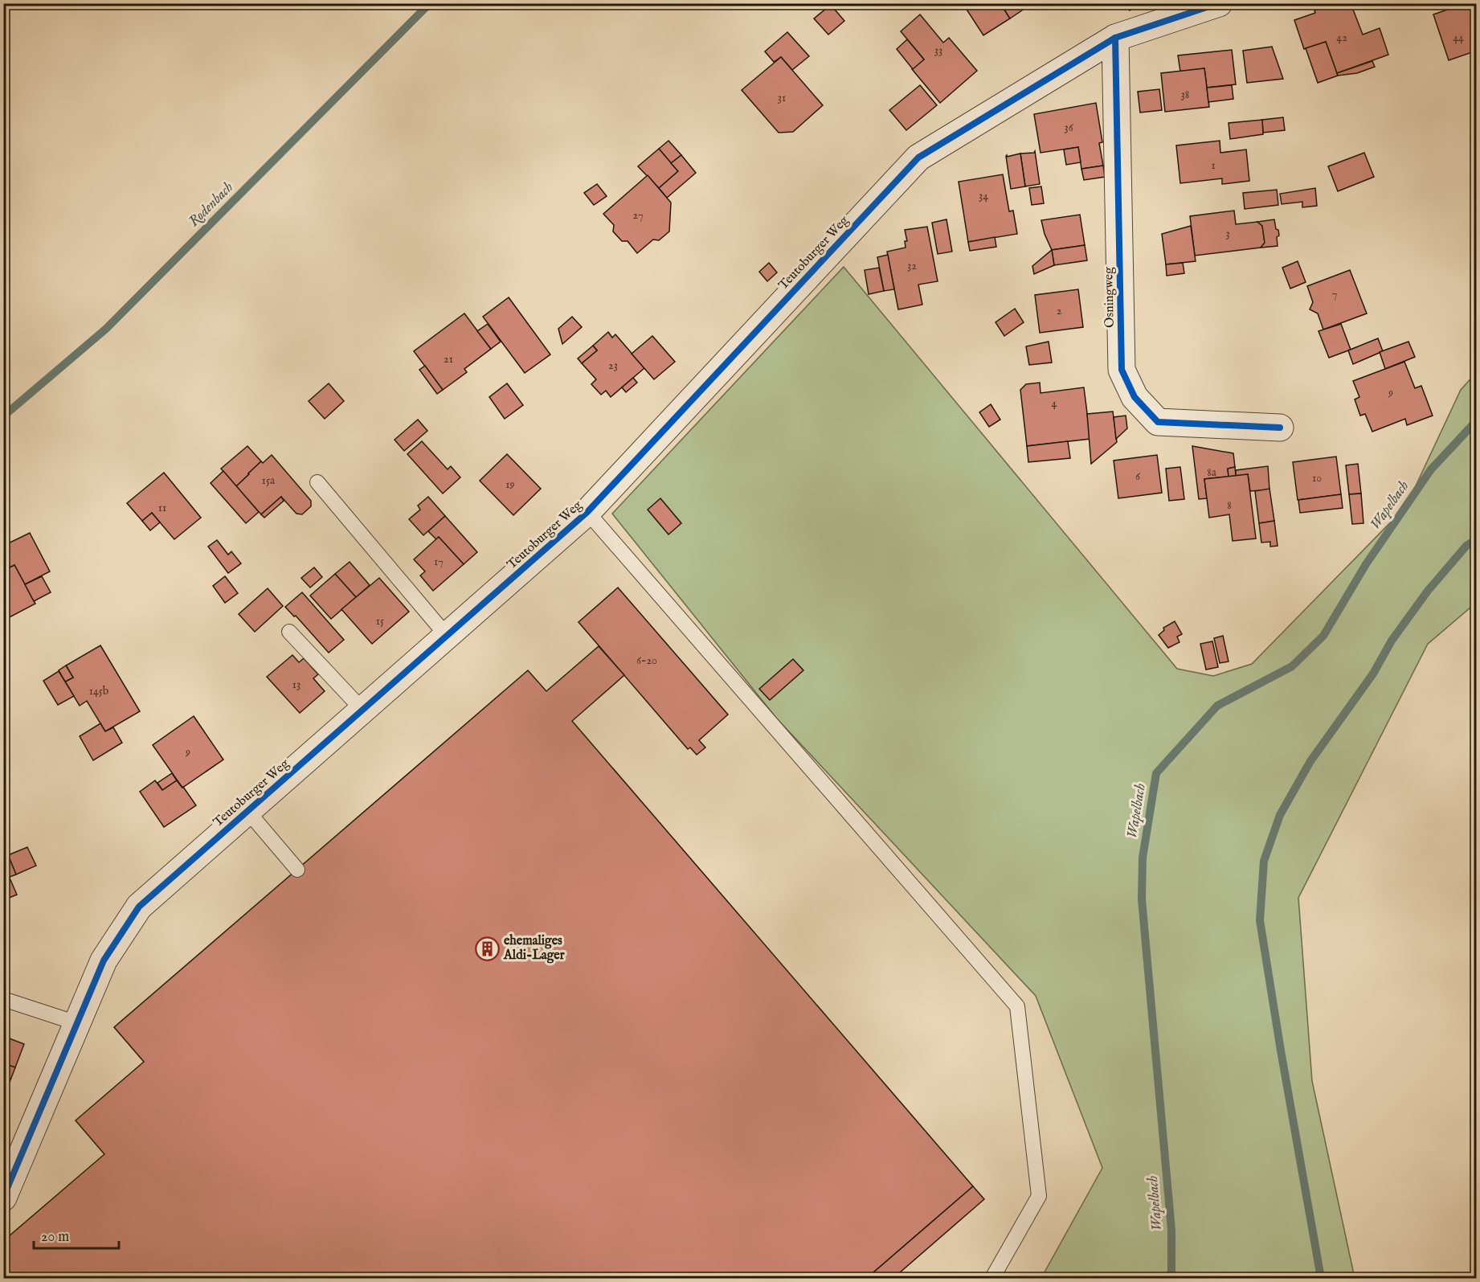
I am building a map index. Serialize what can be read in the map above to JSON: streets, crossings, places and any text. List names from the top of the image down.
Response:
{
  "streets": {
    "street": ["Teutoburger Weg", "Osningweg"]
  },
  "crossings": [
    ["Teutoburger Weg", "Osningweg"]
  ],
  "water": ["Rodenbach", "Wapelbach"],
  "places": {
    "building": ["ehemaliges Aldi-Lager"]
  },
  "house_numbers": [
    "42",
    "44",
    "33",
    "38",
    "31",
    "36",
    "1",
    "34",
    "27",
    "3",
    "32",
    "7",
    "2",
    "21",
    "23",
    "9",
    "4",
    "8a",
    "6",
    "10",
    "15a",
    "19",
    "8",
    "11",
    "17",
    "15",
    "6-20",
    "13",
    "145b",
    "9"
  ],
  "scale_bar": "20 m"
}
